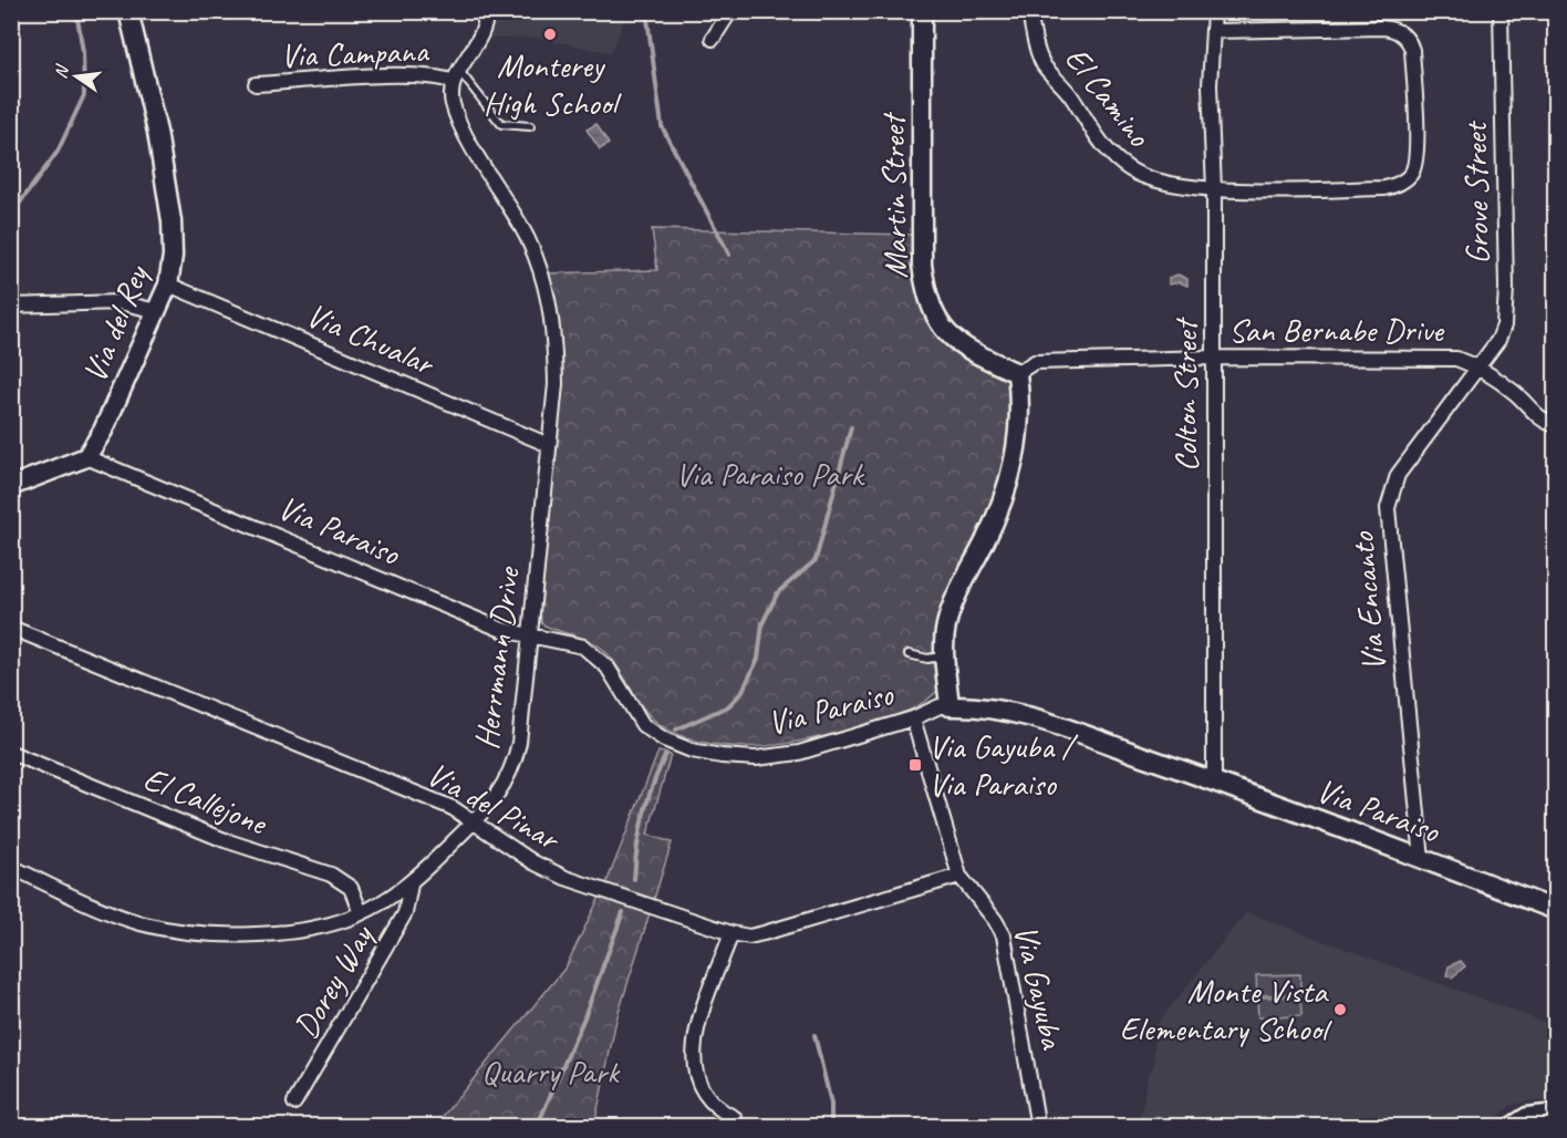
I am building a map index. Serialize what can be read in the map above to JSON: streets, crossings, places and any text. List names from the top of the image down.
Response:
{
  "streets": {
    "street": [
      "Via Campana",
      "El Camino",
      "Grove Street",
      "Martin Street",
      "Via del Rey",
      "San Bernabe Drive",
      "Via Chualar",
      "Colton Street",
      "Via Paraiso",
      "Via Encanto",
      "Herrmann Drive",
      "El Callejone",
      "Via del Pinar",
      "Dorey Way",
      "Via Gayuba"
    ]
  },
  "crossings": [
    ["Via Campana", "Herrmann Drive"],
    ["El Camino", "Colton Street"],
    ["Grove Street", "San Bernabe Drive"],
    ["Grove Street", "Via Encanto"],
    ["Martin Street", "San Bernabe Drive"],
    ["Via del Rey", "Via Chualar"],
    ["Via del Rey", "Via Paraiso"],
    ["San Bernabe Drive", "Colton Street"],
    ["San Bernabe Drive", "Via Encanto"],
    ["Via Chualar", "Herrmann Drive"],
    ["Colton Street", "Via Paraiso"],
    ["Via Paraiso", "Via Encanto"],
    ["Via Paraiso", "Herrmann Drive"],
    ["Via Paraiso", "Via Gayuba"],
    ["Herrmann Drive", "El Callejone"],
    ["Herrmann Drive", "Via del Pinar"],
    ["Herrmann Drive", "Dorey Way"],
    ["Via del Pinar", "Via Gayuba"]
  ],
  "parks": ["Via Paraiso Park", "Quarry Park"],
  "places": {
    "other": ["Monterey High School", "Monte Vista Elementary School"],
    "transit": ["Via Gayuba / Via Paraiso"]
  },
  "north": "left"
}
